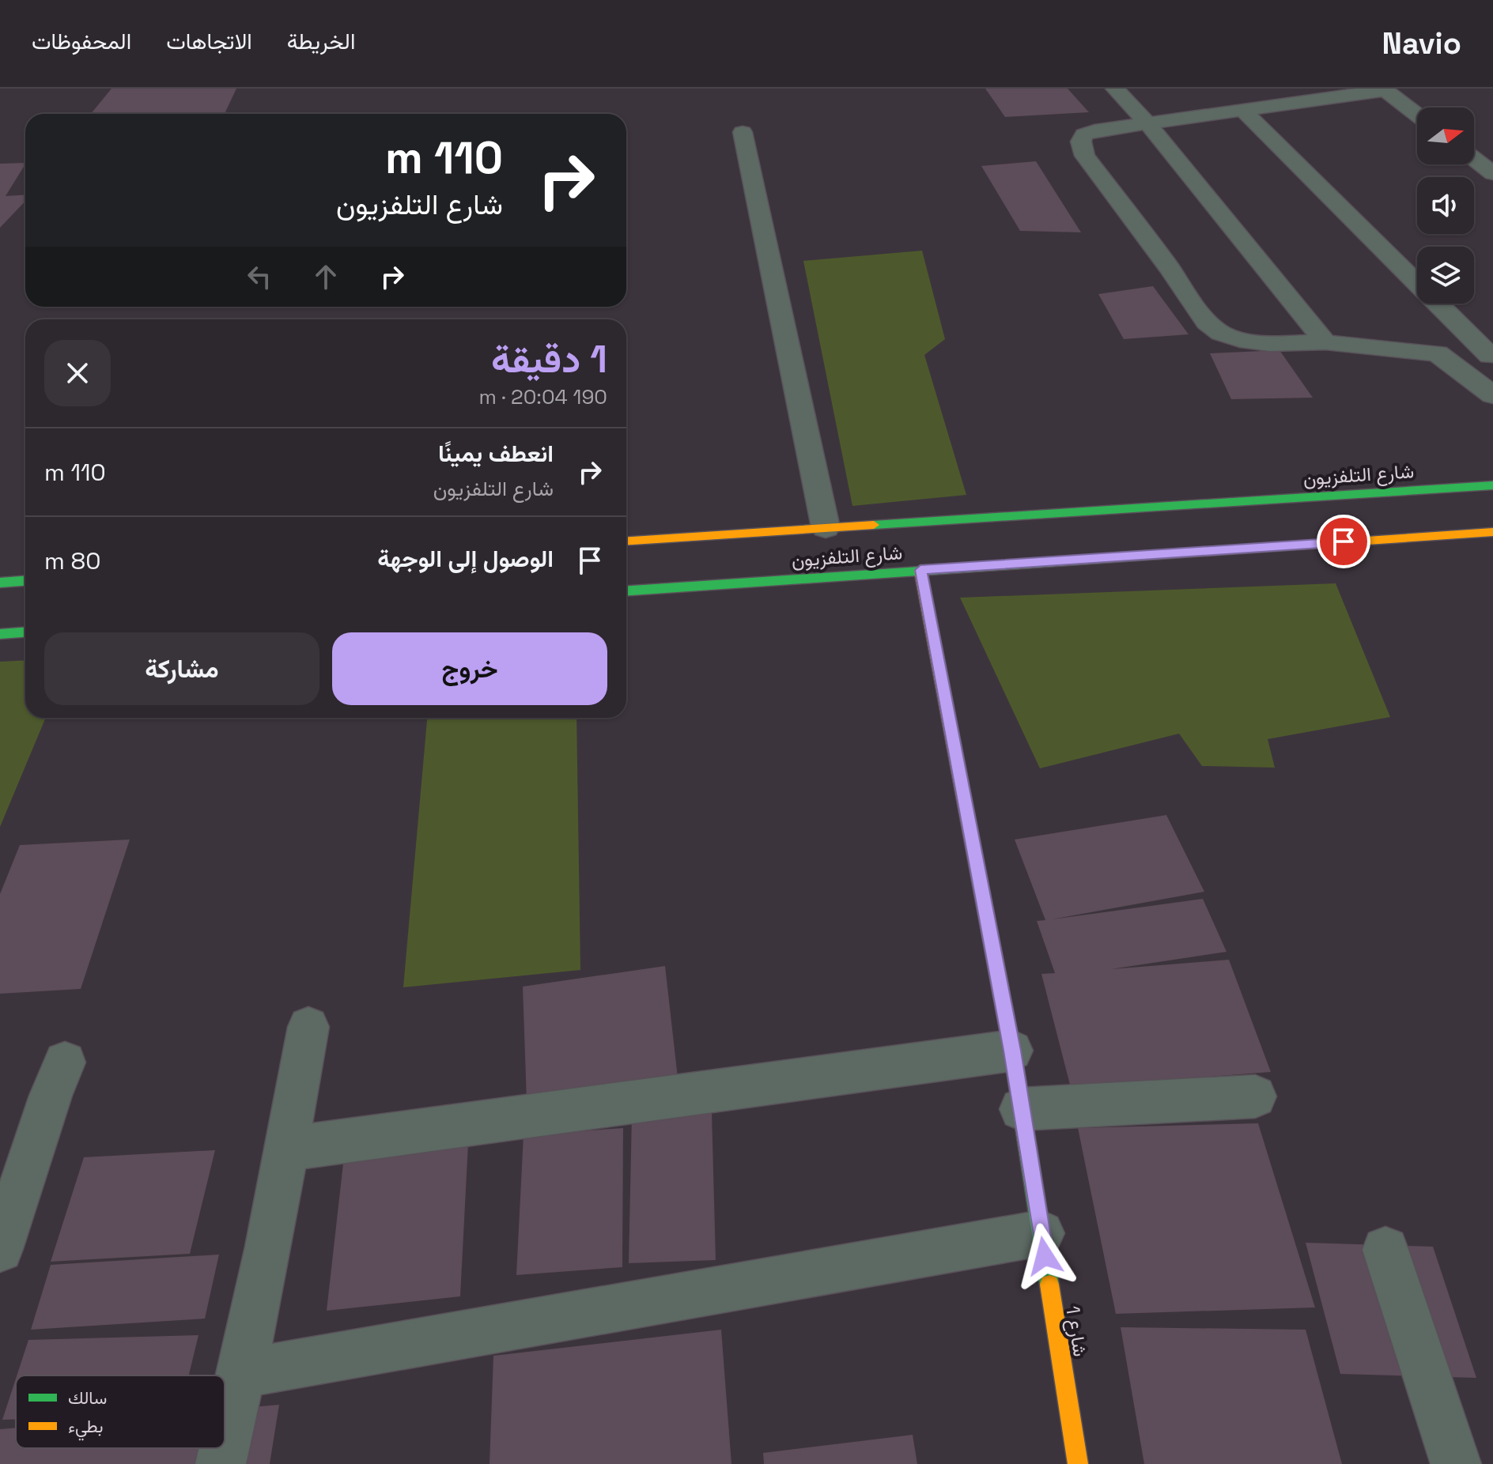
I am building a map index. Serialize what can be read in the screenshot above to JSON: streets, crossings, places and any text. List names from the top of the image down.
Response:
{
  "streets": {
    "main road": ["شارع التلفزيون", "شارع 1"]
  },
  "crossings": [
    ["شارع التلفزيون", "شارع 1"]
  ],
  "legend": ["سالك", "بطيء"],
  "north": "right",
  "page": {
    "header": "Navio",
    "nav": ["الخريطة", "الاتجاهات", "المحفوظات"],
    "turn": ["110 m", "شارع التلفزيون"],
    "heading": ["1 دقيقة", "190 m · 20:04"],
    "list": [
      {
        "name": "انعطف يمينًا",
        "note": "شارع التلفزيون",
        "value": "110 m"
      },
      {
        "name": "الوصول إلى الوجهة",
        "value": "80 m"
      }
    ],
    "buttons": ["خروج", "مشاركة"]
  }
}
